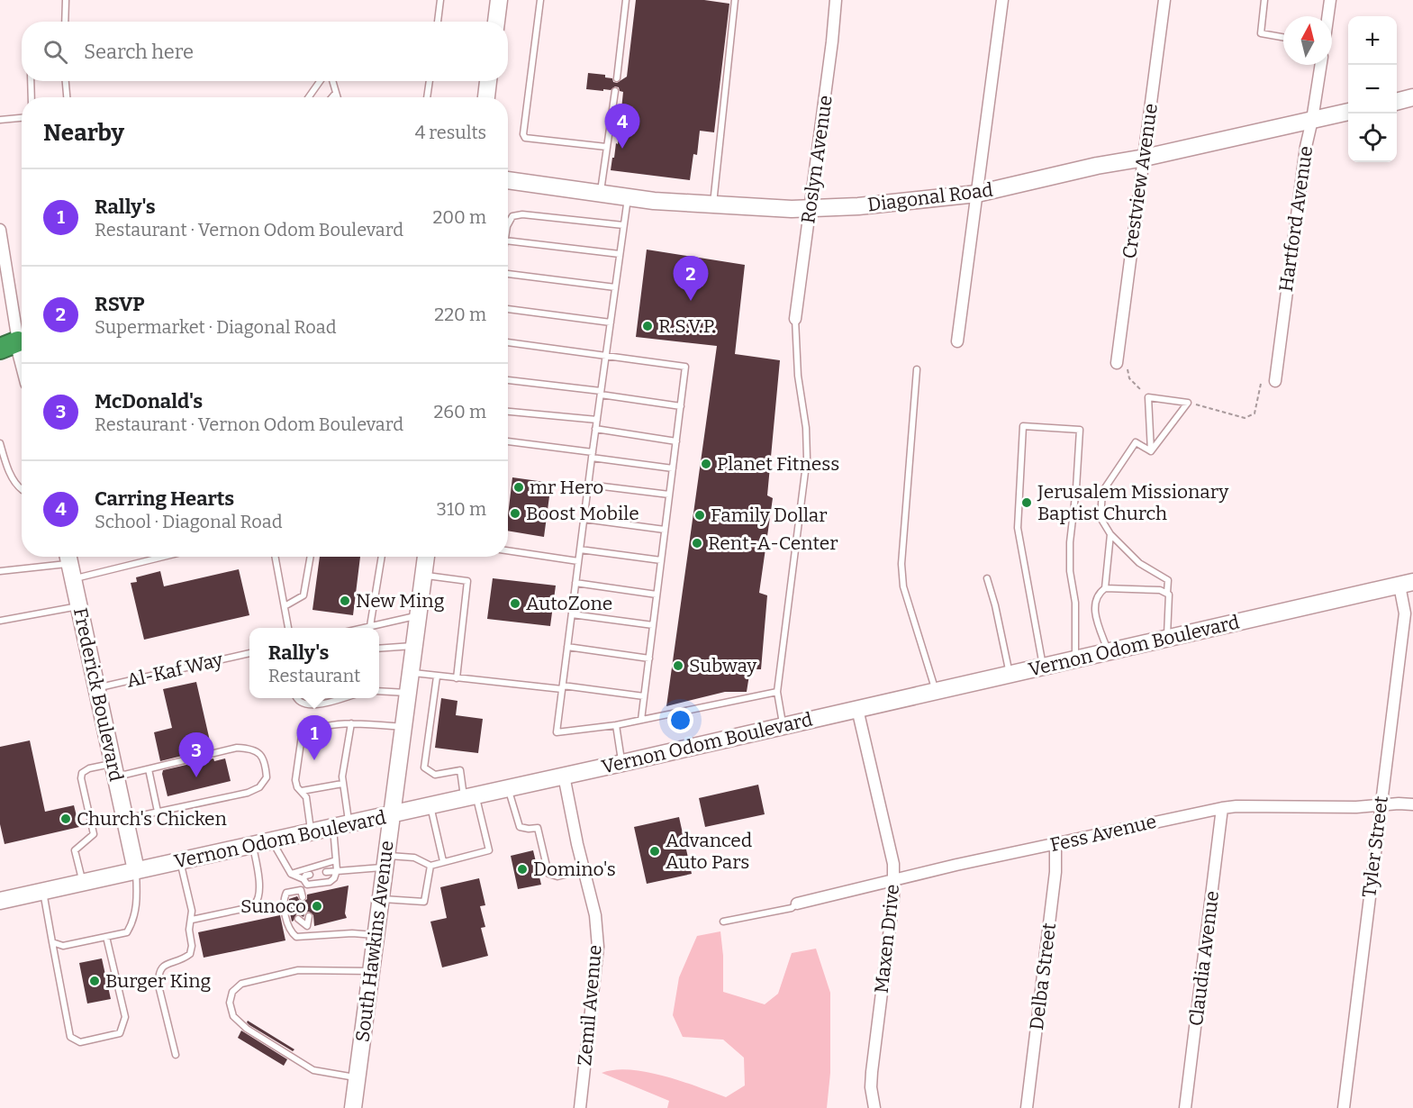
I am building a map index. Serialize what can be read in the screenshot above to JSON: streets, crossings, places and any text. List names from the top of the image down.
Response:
{
  "streets": {
    "street": [
      "Roslyn Avenue",
      "Crestview Avenue",
      "Diagonal Road",
      "Hartford Avenue",
      "Vernon Odom Boulevard",
      "Frederick Boulevard",
      "Fess Avenue",
      "Tyler Street",
      "Maxen Drive",
      "South Hawkins Avenue",
      "Claudia Avenue",
      "Delba Street",
      "Zemil Avenue"
    ],
    "lane": ["Al-Kaf Way"]
  },
  "crossings": [
    ["Roslyn Avenue", "Diagonal Road"],
    ["Crestview Avenue", "Diagonal Road"],
    ["Diagonal Road", "Hartford Avenue"],
    ["Vernon Odom Boulevard", "Frederick Boulevard"],
    ["Vernon Odom Boulevard", "Tyler Street"],
    ["Vernon Odom Boulevard", "Maxen Drive"],
    ["Vernon Odom Boulevard", "South Hawkins Avenue"],
    ["Vernon Odom Boulevard", "Zemil Avenue"],
    ["Al-Kaf Way", "Frederick Boulevard"],
    ["Fess Avenue", "Tyler Street"],
    ["Fess Avenue", "Maxen Drive"],
    ["Fess Avenue", "Claudia Avenue"],
    ["Fess Avenue", "Delba Street"]
  ],
  "places": [
    "R.S.V.P.",
    "Planet Fitness",
    "mr Hero",
    "Jerusalem Missionary Baptist Church",
    "Boost Mobile",
    "Family Dollar",
    "Rent-A-Center",
    "New Ming",
    "AutoZone",
    "Subway",
    "Church's Chicken",
    "Advanced Auto Pars",
    "Domino's",
    "Sunoco",
    "Burger King"
  ],
  "north": "top",
  "page": {
    "map_buttons": ["+", "−"],
    "search": "Search here",
    "heading": ["Nearby", "4 results"],
    "pins": [
      "4",
      "2",
      "1",
      "3"
    ],
    "list": [
      {
        "mark": "1",
        "name": "Rally's",
        "note": "Restaurant · Vernon Odom Boulevard",
        "value": "200 m"
      },
      {
        "mark": "2",
        "name": "RSVP",
        "note": "Supermarket · Diagonal Road",
        "value": "220 m"
      },
      {
        "mark": "3",
        "name": "McDonald's",
        "note": "Restaurant · Vernon Odom Boulevard",
        "value": "260 m"
      },
      {
        "mark": "4",
        "name": "Carring Hearts",
        "note": "School · Diagonal Road",
        "value": "310 m"
      }
    ],
    "popup": ["Rally's", "Restaurant"]
  }
}
